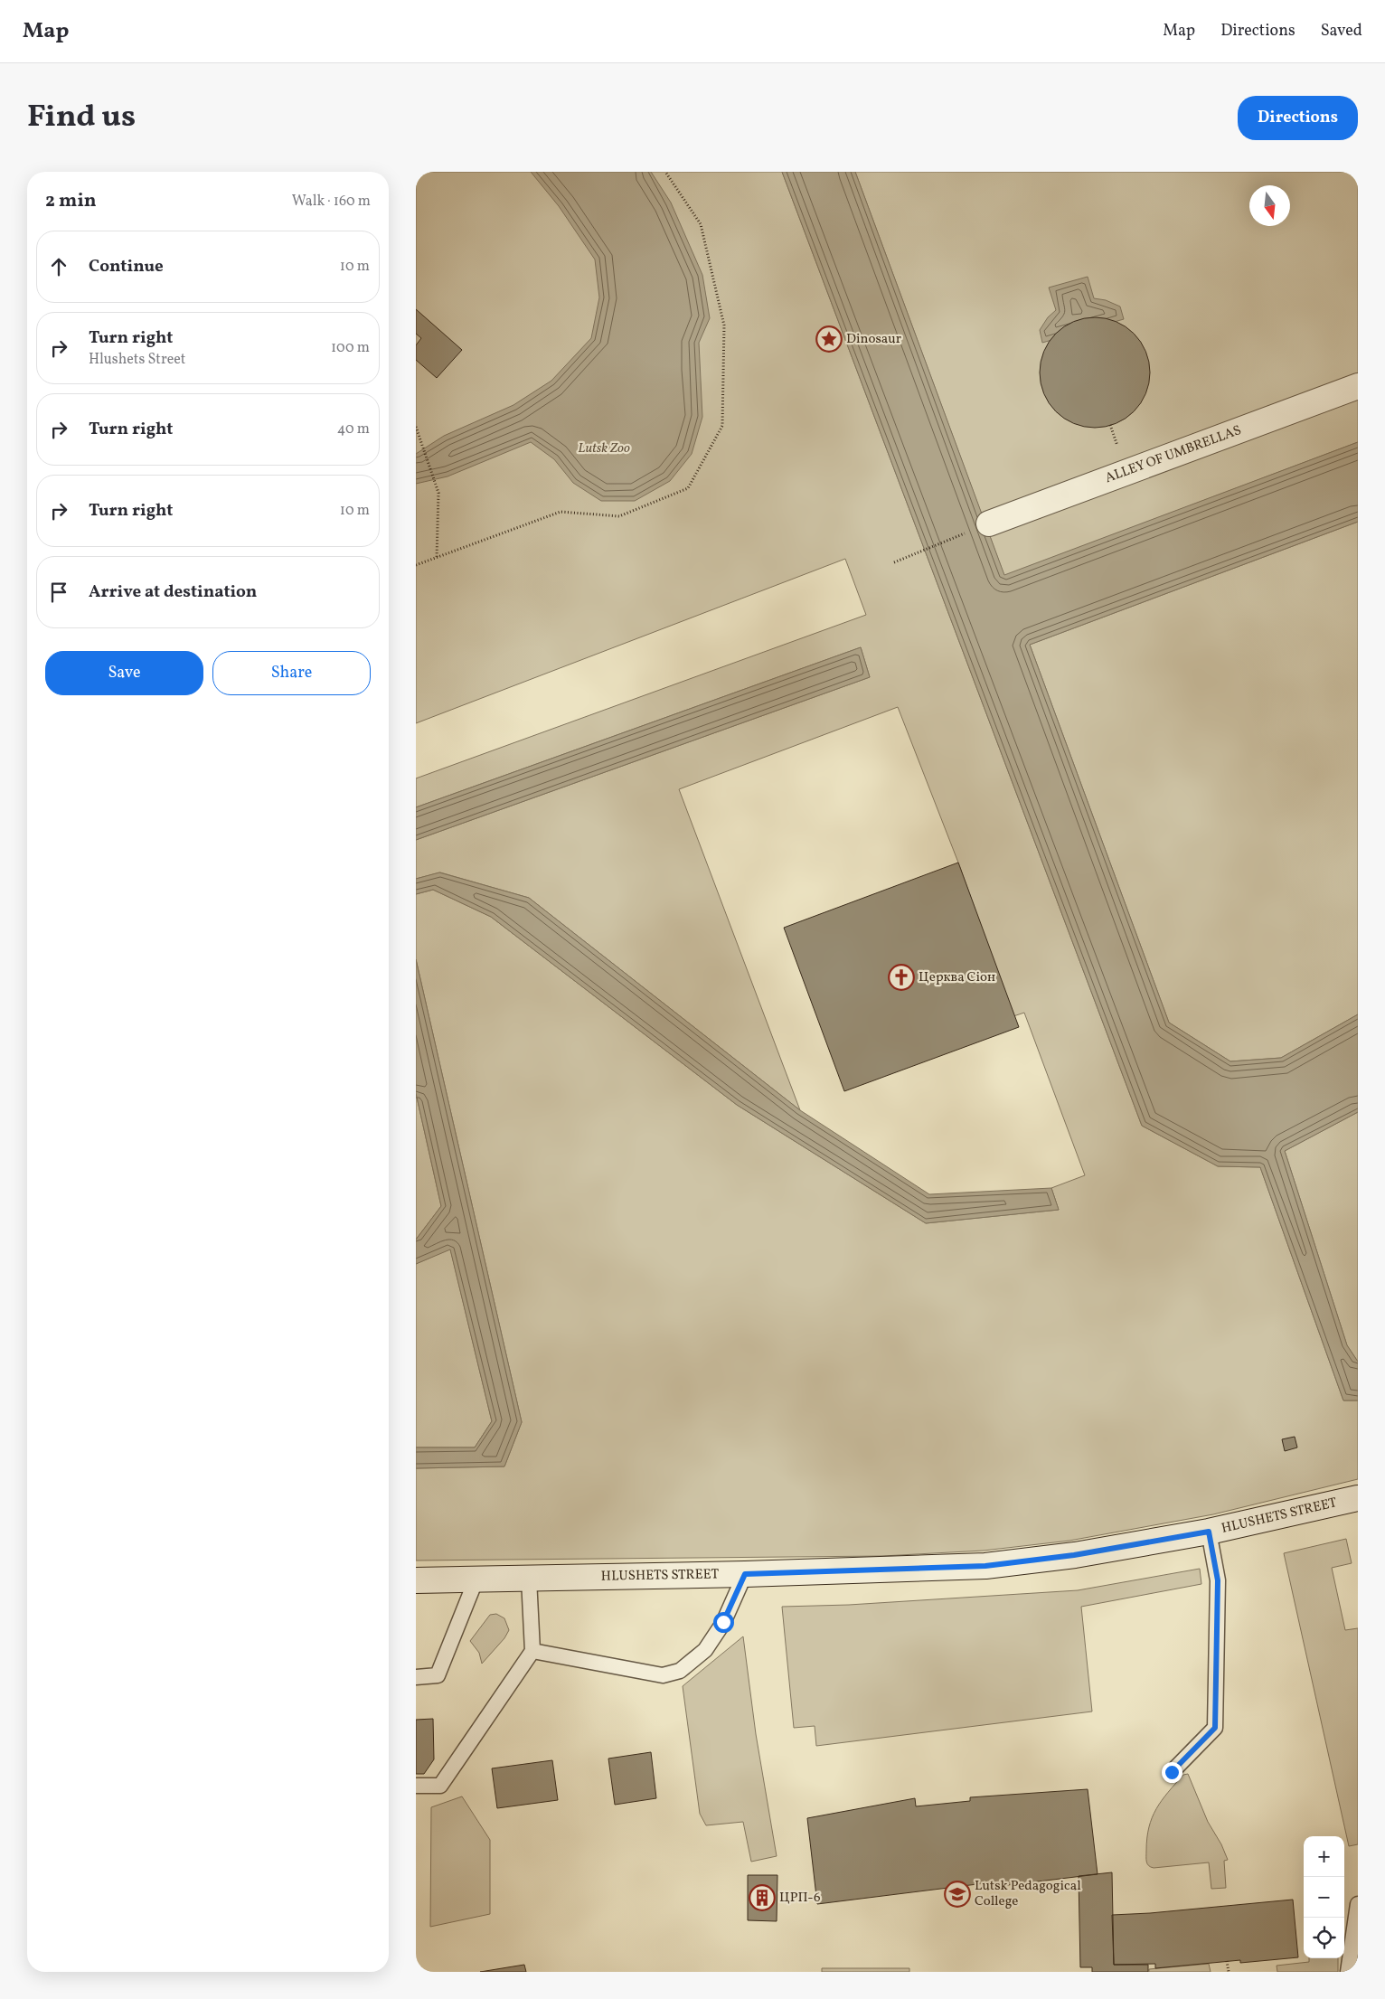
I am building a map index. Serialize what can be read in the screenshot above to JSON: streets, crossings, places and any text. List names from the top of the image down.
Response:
{
  "streets": {
    "street": ["ALLEY OF UMBRELLAS", "HLUSHETS STREET"]
  },
  "parks": ["Lutsk Zoo"],
  "places": {
    "place": ["Dinosaur"],
    "church": ["Церква Сіон"],
    "school or university": ["Lutsk Pedagogical College"],
    "building": ["ЦРП-6"]
  },
  "north": "bottom",
  "page": {
    "header": "Map",
    "nav": ["Map", "Directions", "Saved"],
    "title": "Find us",
    "buttons": [
      "Directions",
      ["Save", "Share"]
    ],
    "heading": ["2 min", "Walk · 160 m"],
    "list": [
      ["Continue", "10 m"],
      ["Turn right", "Hlushets Street", "100 m"],
      ["Turn right", "40 m"],
      ["Turn right", "10 m"],
      "Arrive at destination"
    ],
    "map_buttons": ["+", "−"]
  }
}
